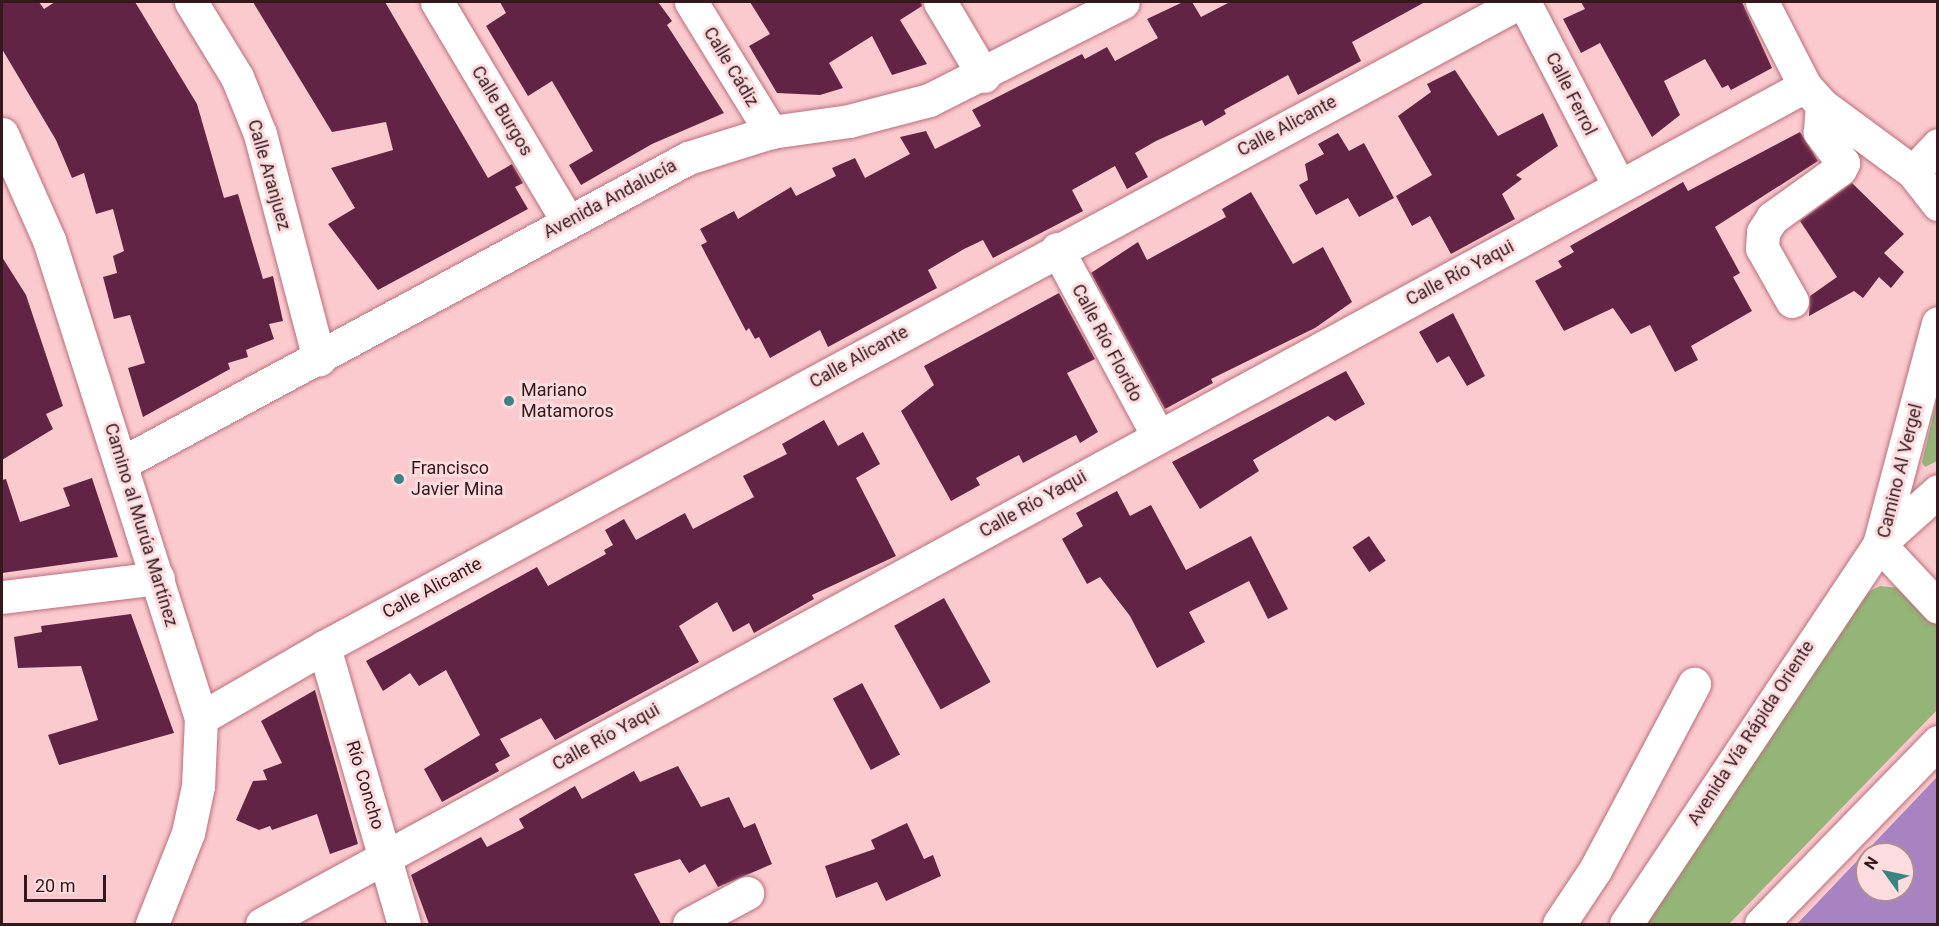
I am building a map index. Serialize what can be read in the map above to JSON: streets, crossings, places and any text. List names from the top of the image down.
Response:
{
  "streets": {
    "main road": [
      "Calle Cádiz",
      "Calle Ferrol",
      "Calle Burgos",
      "Calle Alicante",
      "Calle Aranjuez",
      "Avenida Andalucía",
      "Calle Río Yaqui",
      "Calle Río Florido",
      "Camino Al Vergel",
      "Camino al Murúa Martínez",
      "Avenida Vía Rápida Oriente",
      "Río Concho"
    ]
  },
  "crossings": [
    ["Calle Cádiz", "Avenida Andalucía"],
    ["Calle Ferrol", "Calle Alicante"],
    ["Calle Ferrol", "Calle Río Yaqui"],
    ["Calle Burgos", "Avenida Andalucía"],
    ["Calle Alicante", "Calle Río Florido"],
    ["Calle Alicante", "Camino al Murúa Martínez"],
    ["Calle Alicante", "Río Concho"],
    ["Calle Aranjuez", "Avenida Andalucía"],
    ["Avenida Andalucía", "Camino al Murúa Martínez"],
    ["Calle Río Yaqui", "Calle Río Florido"],
    ["Calle Río Yaqui", "Río Concho"],
    ["Camino Al Vergel", "Avenida Vía Rápida Oriente"]
  ],
  "places": ["Mariano Matamoros", "Francisco Javier Mina"],
  "scale_bar": "20 m",
  "north": "top left"
}
